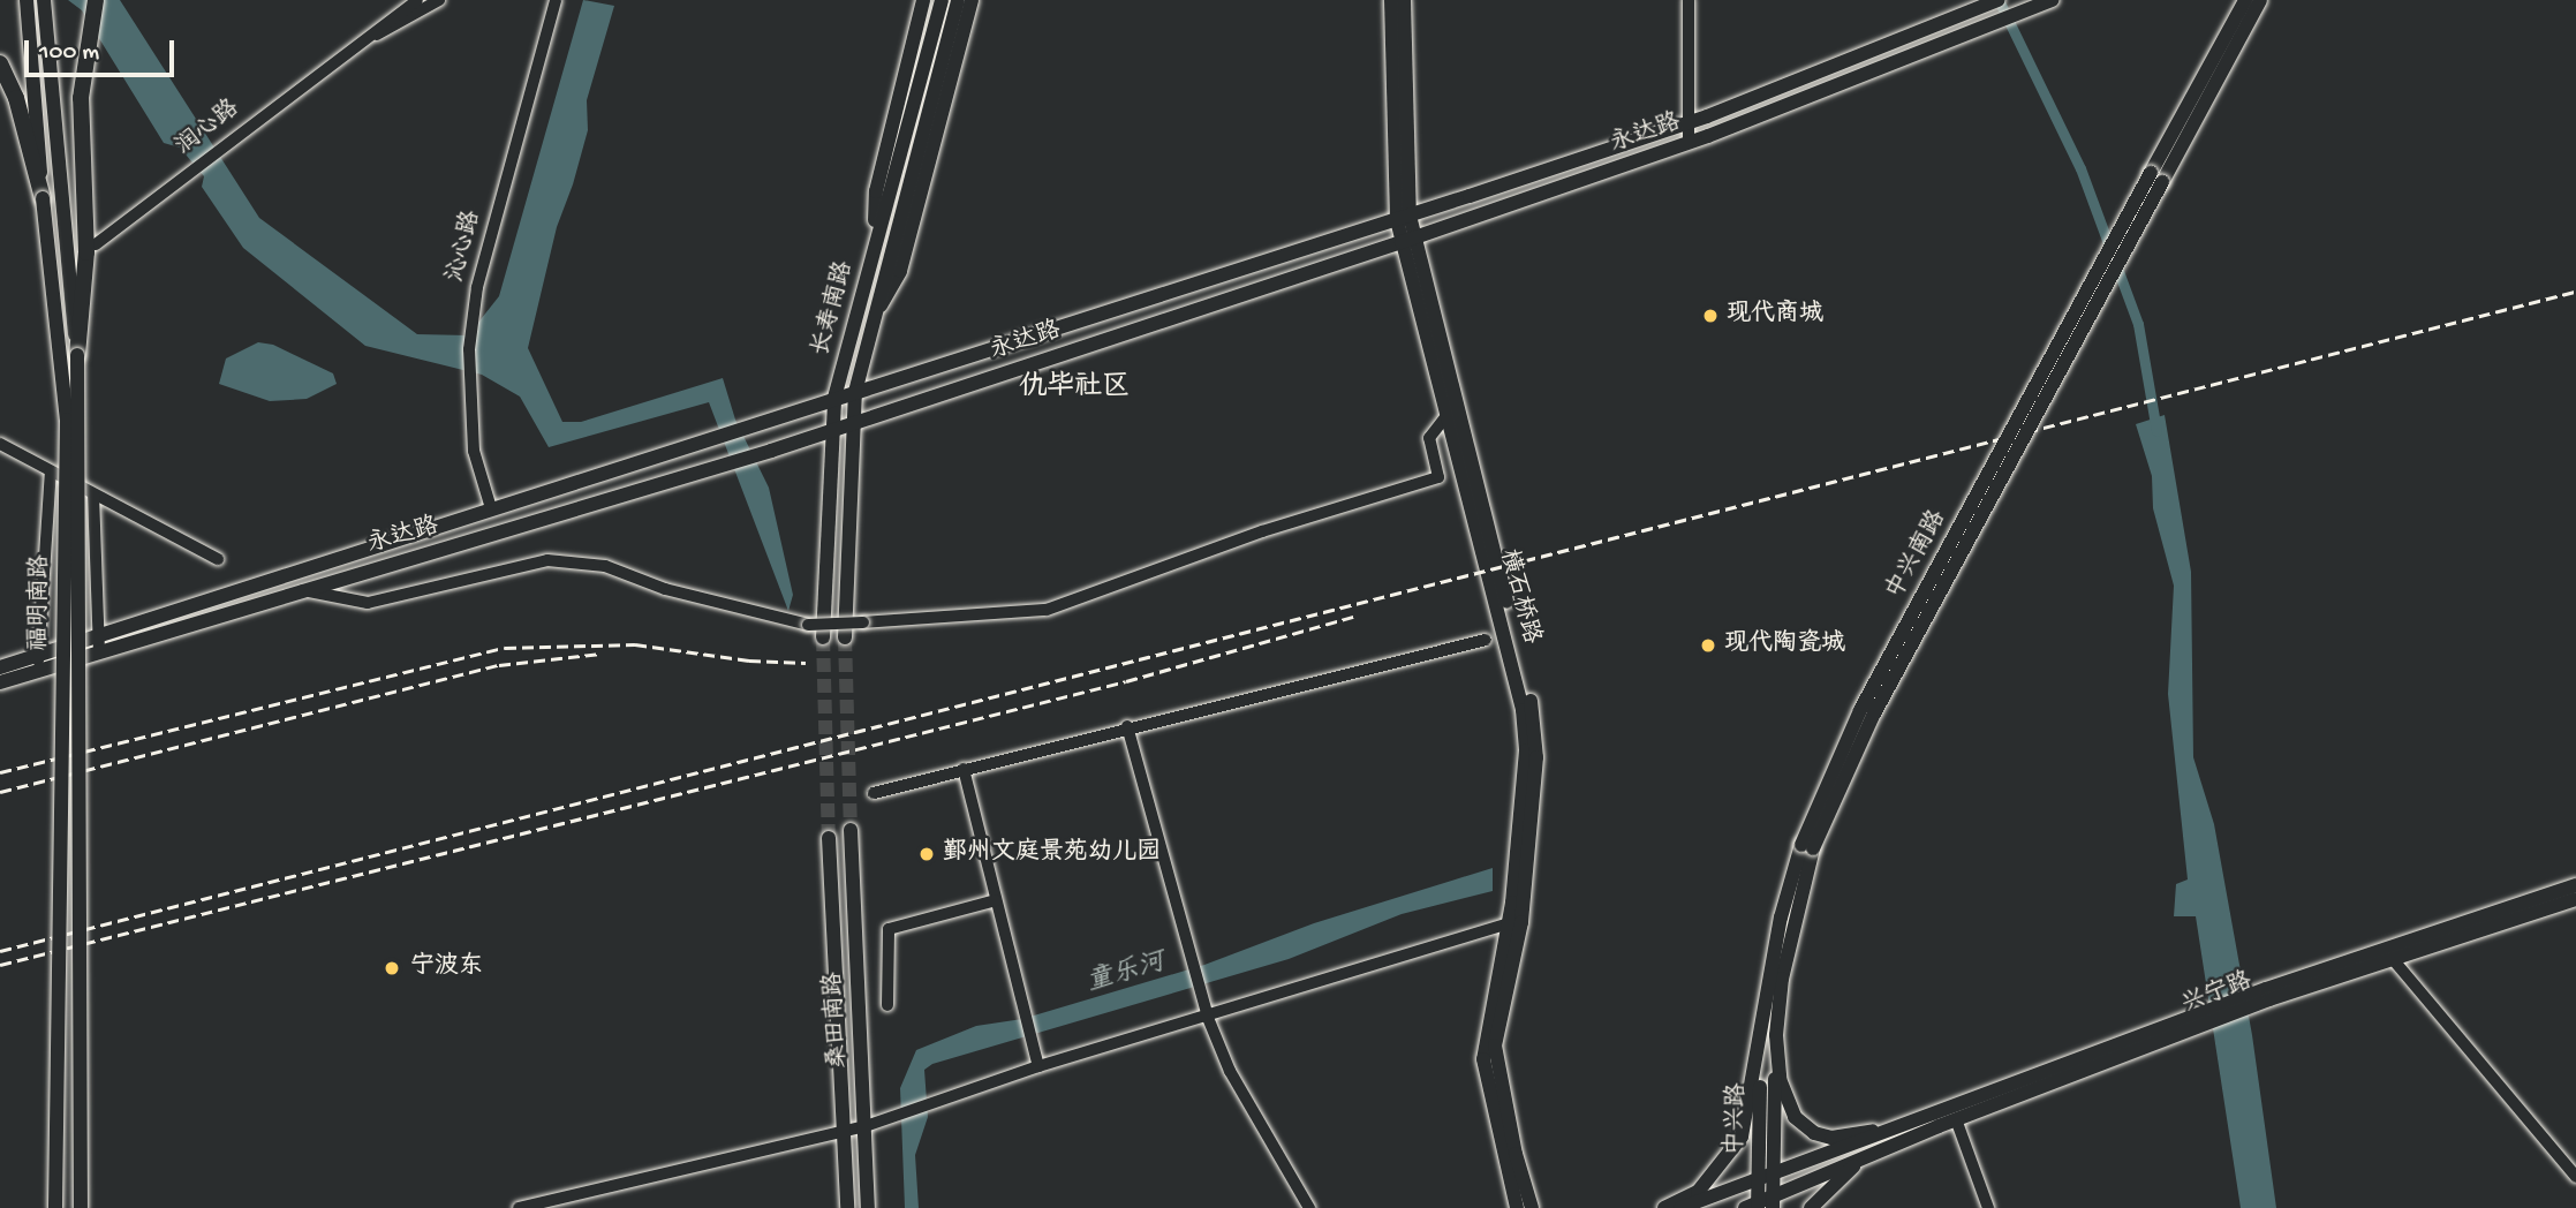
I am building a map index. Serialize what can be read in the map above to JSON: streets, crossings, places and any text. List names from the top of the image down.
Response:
{
  "streets": {
    "main road": [
      "永达路",
      "长寿南路",
      "中兴南路",
      "横石桥路",
      "福明南路",
      "兴宁路",
      "桑田南路",
      "中兴路"
    ],
    "street": ["润心路", "沁心路"]
  },
  "crossings": [
    ["永达路", "沁心路"],
    ["永达路", "长寿南路"],
    ["永达路", "横石桥路"],
    ["中兴南路", "兴宁路"],
    ["中兴南路", "中兴路"],
    ["兴宁路", "中兴路"]
  ],
  "districts": ["仇毕社区"],
  "water": ["童乐河"],
  "places": [
    "现代商城",
    "现代陶瓷城",
    "鄞州文庭景苑幼儿园",
    "宁波东"
  ],
  "scale_bar": "100 m"
}
